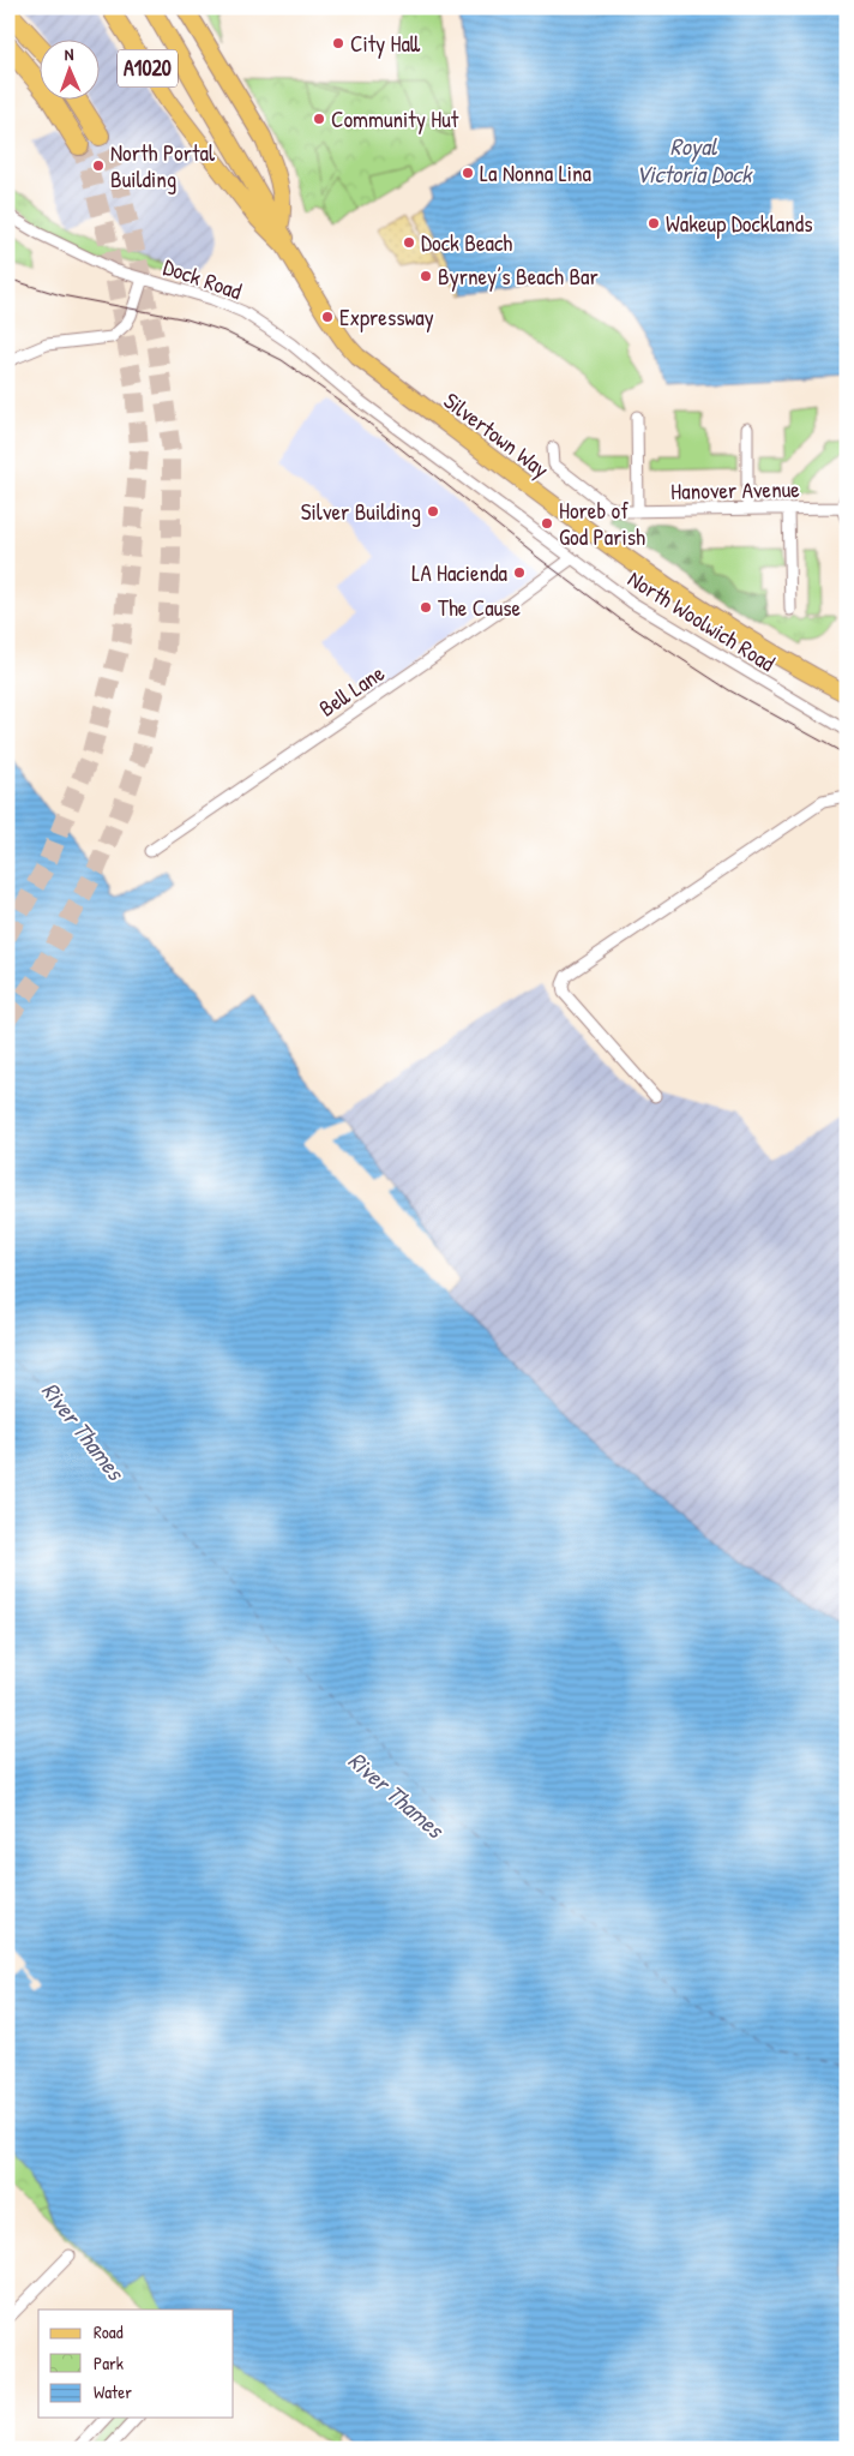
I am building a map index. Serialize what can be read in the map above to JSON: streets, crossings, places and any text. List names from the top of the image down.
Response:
{
  "streets": {
    "main road": ["A1020", "Silvertown Way"],
    "street": [
      "Dock Road",
      "Hanover Avenue",
      "North Woolwich Road",
      "Bell Lane"
    ]
  },
  "crossings": [
    ["Dock Road", "North Woolwich Road"],
    ["North Woolwich Road", "Bell Lane"]
  ],
  "water": ["Royal Victoria Dock", "River Thames"],
  "places": [
    "City Hall",
    "Community Hut",
    "North Portal Building",
    "La Nonna Lina",
    "Wakeup Docklands",
    "Dock Beach",
    "Byrney’s Beach Bar",
    "Expressway",
    "Silver Building",
    "Horeb of God Parish",
    "LA Hacienda",
    "The Cause"
  ],
  "legend": ["Road", "Park", "Water"],
  "north": "top"
}
